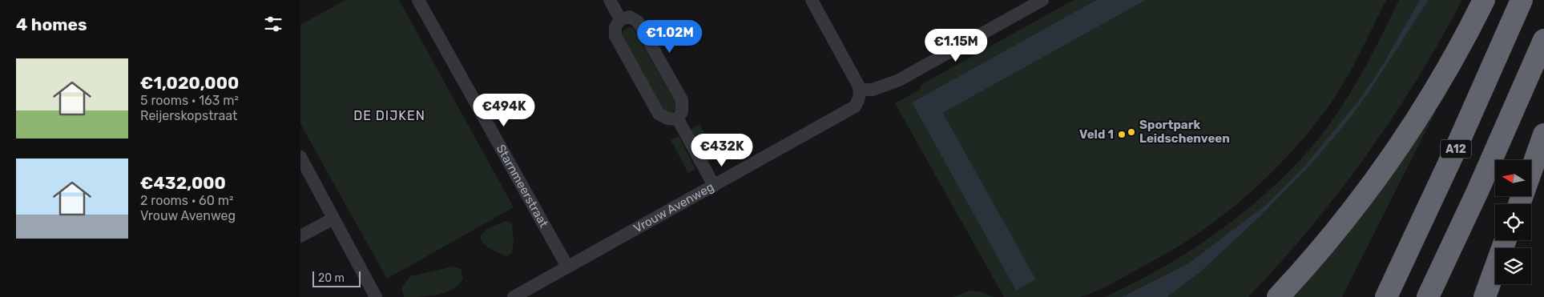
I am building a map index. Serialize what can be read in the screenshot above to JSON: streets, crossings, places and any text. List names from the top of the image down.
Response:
{
  "streets": {
    "highway": ["A12"],
    "street": ["Starnmeerstraat", "Vrouw Avenweg"]
  },
  "crossings": [
    ["Starnmeerstraat", "Vrouw Avenweg"]
  ],
  "districts": ["DE DIJKEN"],
  "places": ["Sportpark Leidschenveen", "Veld 1"],
  "scale_bar": "20 m",
  "north": "left",
  "page": {
    "heading": "4 homes",
    "price": [
      "€1.02M",
      "€1.15M",
      "€494K",
      "€432K"
    ],
    "list": [
      {
        "name": "€1,020,000",
        "note": "5 rooms · 163 m² · Reijerskopstraat"
      },
      {
        "name": "€432,000",
        "note": "2 rooms · 60 m² · Vrouw Avenweg"
      }
    ],
    "scale": "20 m"
  }
}
